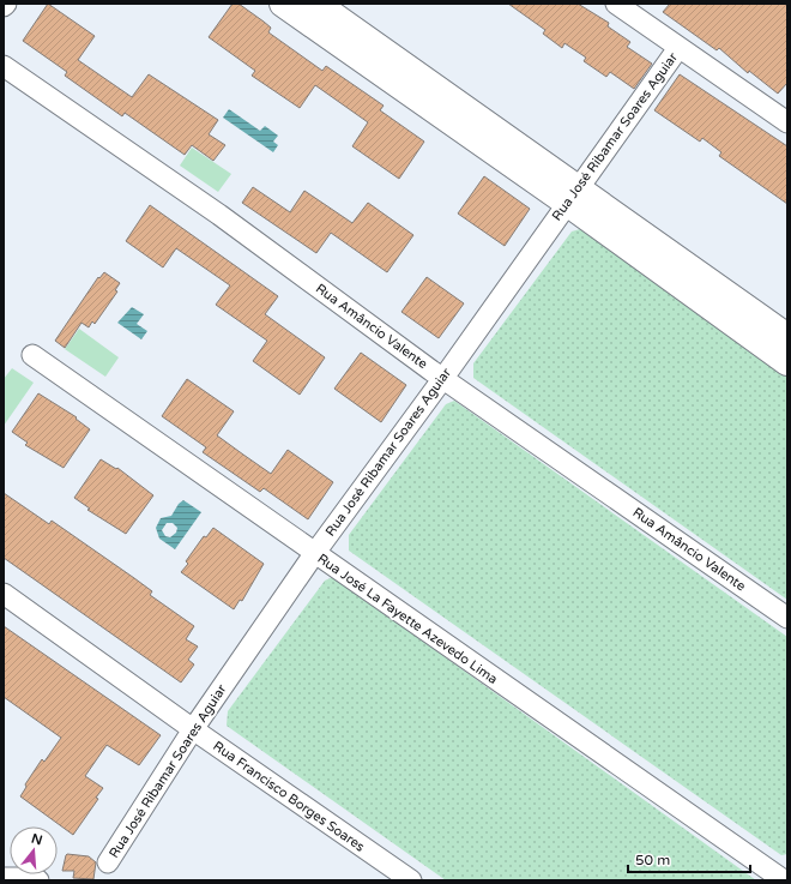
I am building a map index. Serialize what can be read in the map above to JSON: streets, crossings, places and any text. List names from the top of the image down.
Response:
{
  "streets": {
    "street": [
      "Rua José Ribamar Soares Aguiar",
      "Rua Amâncio Valente",
      "Rua José La Fayette Azevedo Lima",
      "Rua Francisco Borges Soares"
    ]
  },
  "crossings": [
    ["Rua José Ribamar Soares Aguiar", "Rua Amâncio Valente"],
    ["Rua José Ribamar Soares Aguiar", "Rua José La Fayette Azevedo Lima"],
    ["Rua José Ribamar Soares Aguiar", "Rua Francisco Borges Soares"]
  ],
  "scale_bar": "50 m",
  "north": "top"
}
